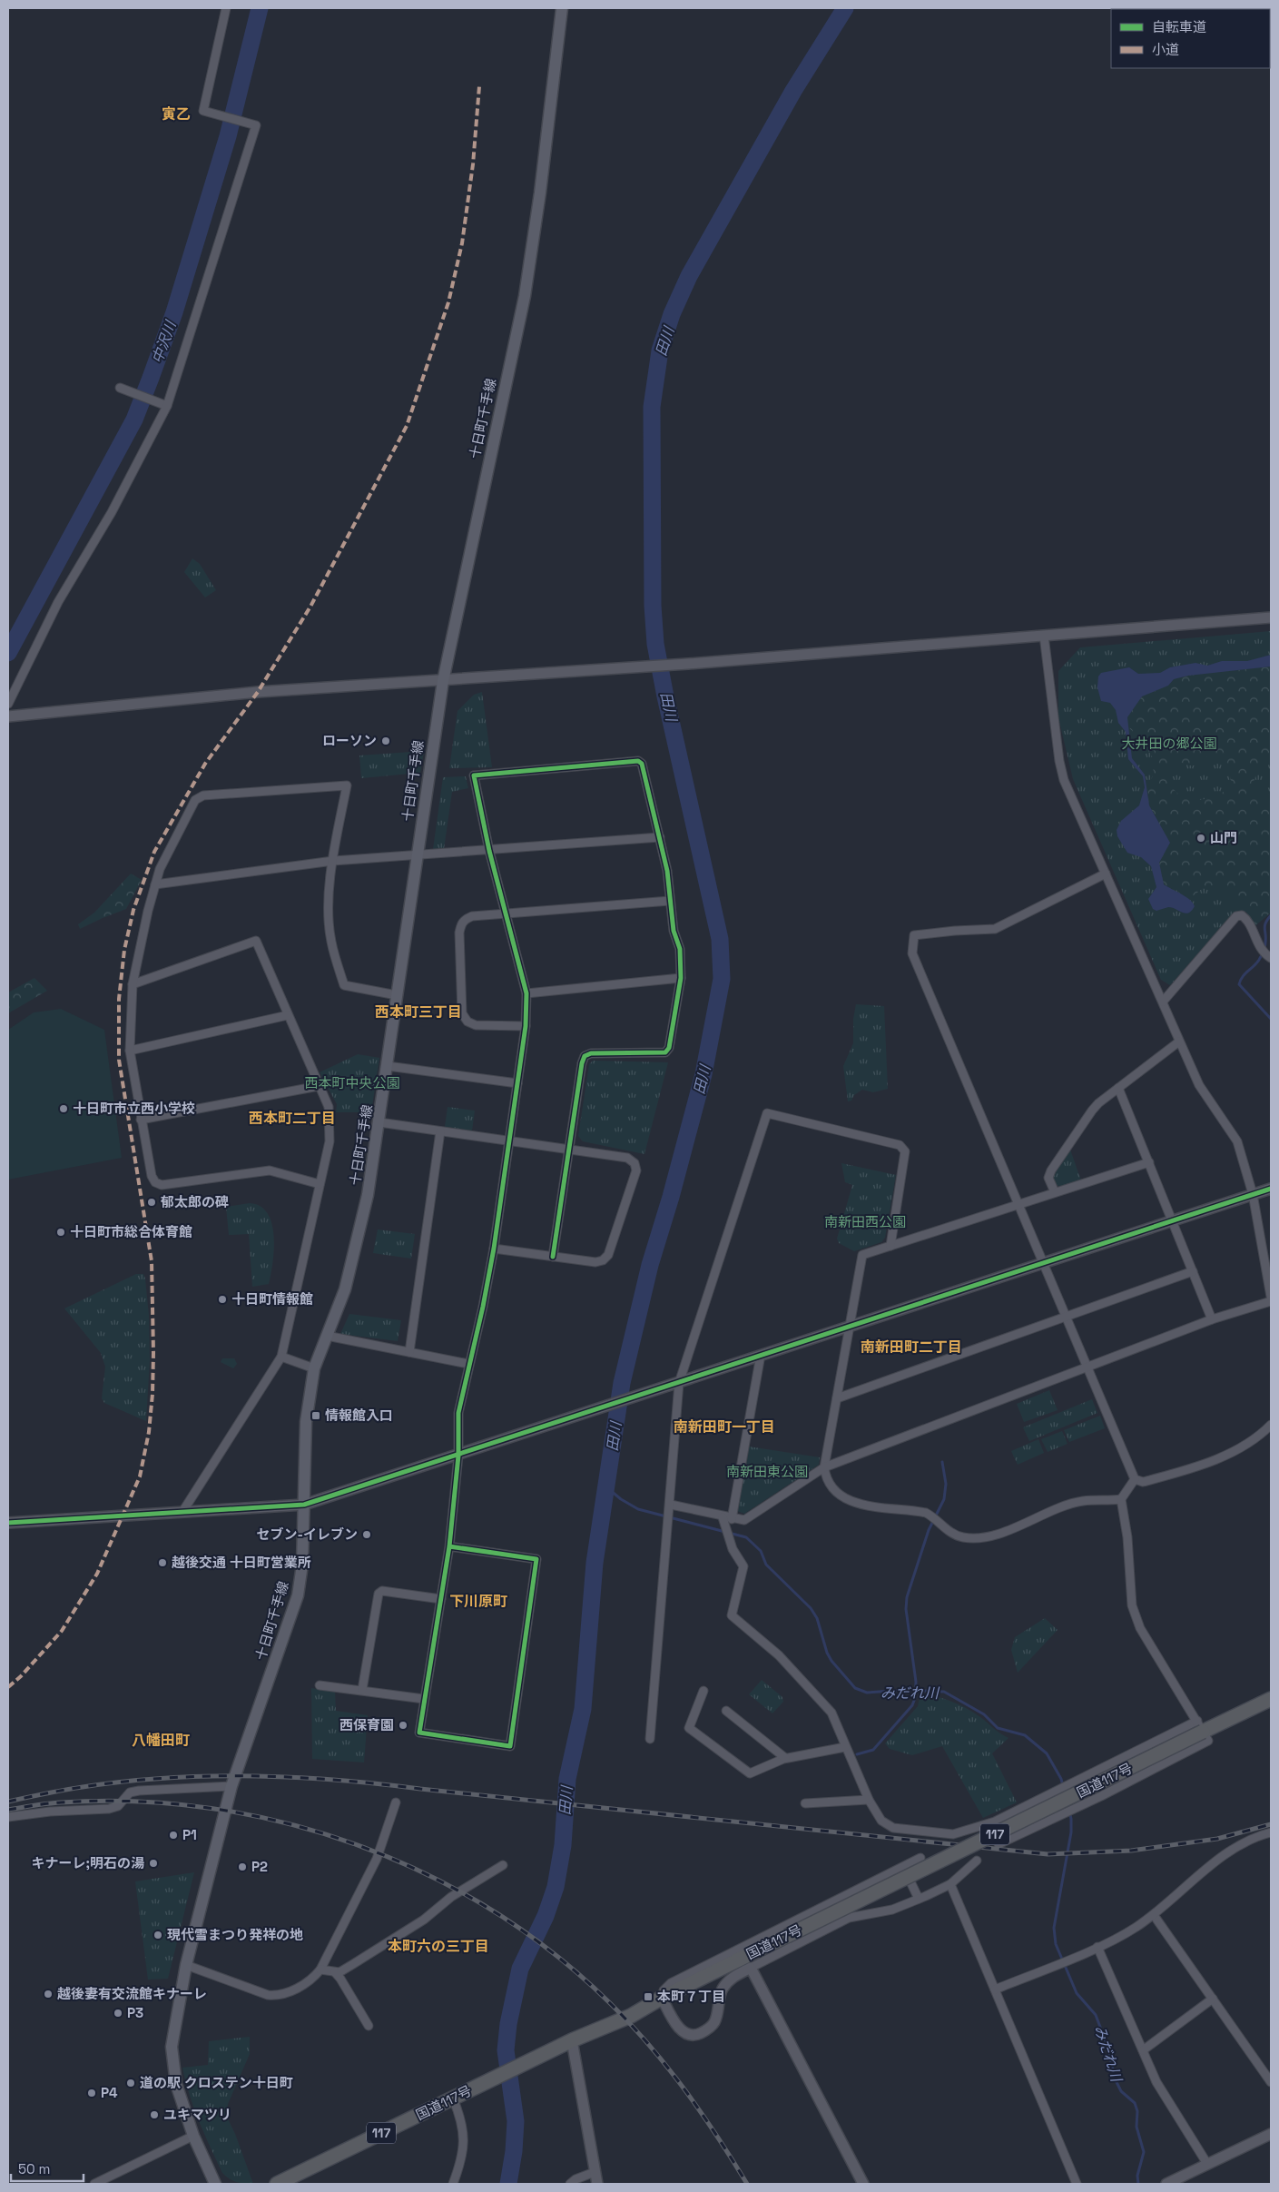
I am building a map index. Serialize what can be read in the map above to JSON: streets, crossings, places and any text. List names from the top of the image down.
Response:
{
  "streets": {
    "highway": ["国道117号", "117"],
    "main road": ["十日町千手線"]
  },
  "districts": [
    "寅乙",
    "西本町三丁目",
    "西本町二丁目",
    "南新田町二丁目",
    "南新田町一丁目",
    "下川原町",
    "八幡田町",
    "本町六の三丁目"
  ],
  "water": ["田川", "中沢川", "みだれ川"],
  "parks": [
    "大井田の郷公園",
    "西本町中央公園",
    "南新田西公園",
    "南新田東公園"
  ],
  "places": {
    "other": [
      "ローソン",
      "山門",
      "十日町市立西小学校",
      "郁太郎の碑",
      "十日町市総合体育館",
      "十日町情報館",
      "セブン-イレブン",
      "越後交通 十日町営業所",
      "西保育園",
      "P1",
      "キナーレ;明石の湯",
      "P2",
      "現代雪まつり発祥の地",
      "越後妻有交流館キナーレ",
      "P3",
      "道の駅 クロステン十日町",
      "P4",
      "ユキマツリ"
    ],
    "transit": ["情報館入口", "本町７丁目"]
  },
  "legend": ["自転車道", "小道"],
  "scale_bar": "50 m"
}
